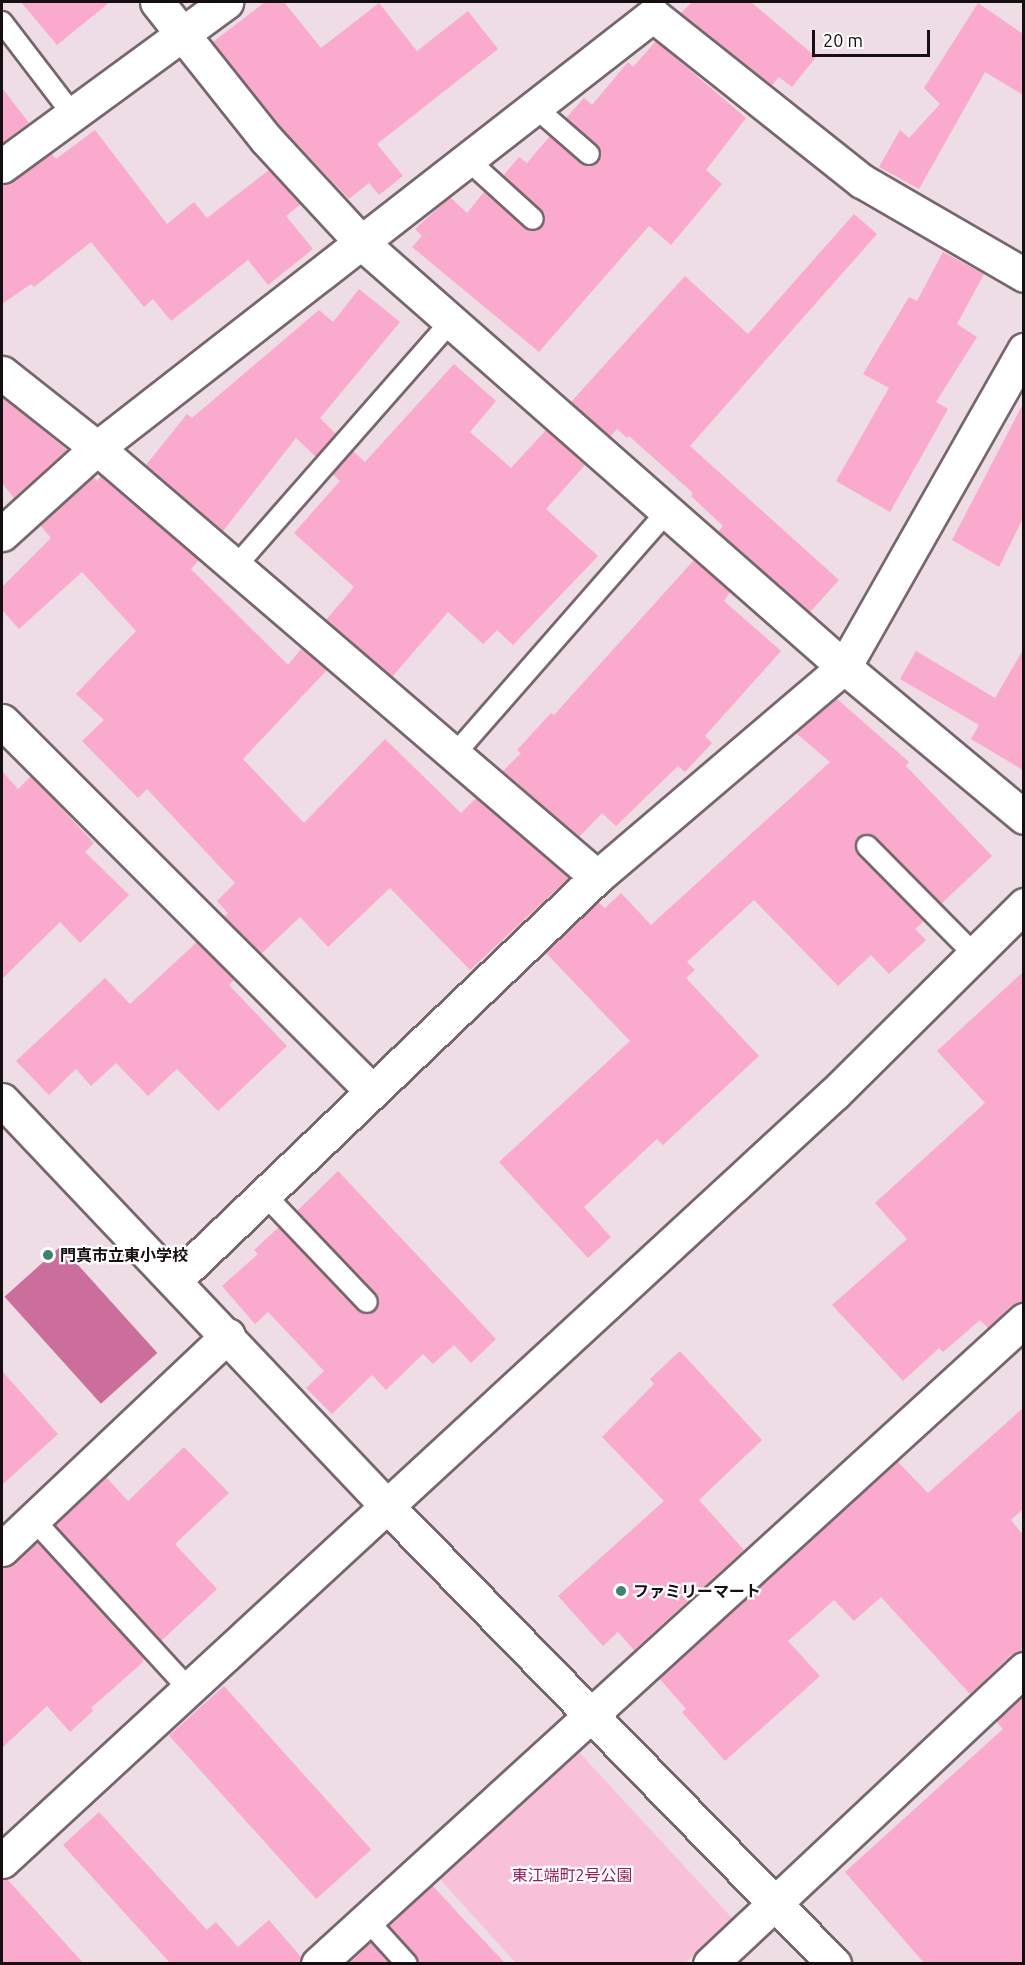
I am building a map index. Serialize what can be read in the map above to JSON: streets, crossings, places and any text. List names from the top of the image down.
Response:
{
  "parks": ["東江端町2号公園"],
  "places": ["門真市立東小学校", "ファミリーマート"],
  "scale_bar": "20 m"
}
